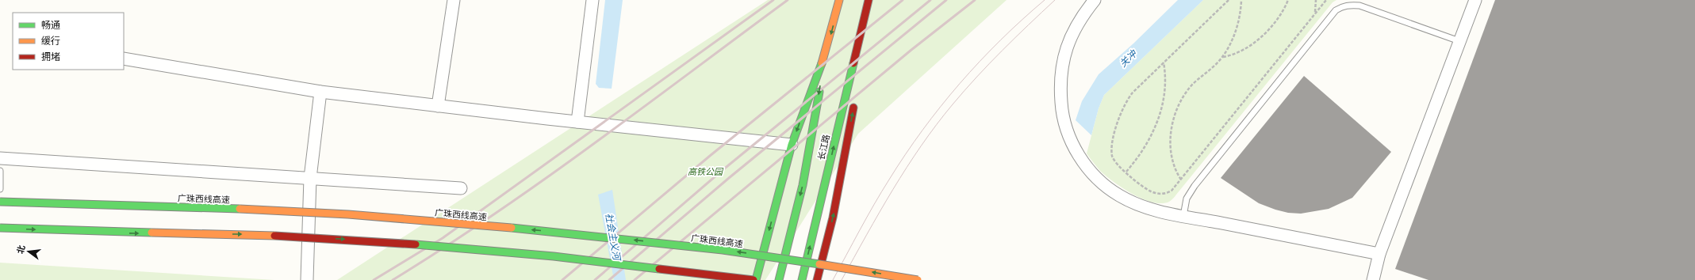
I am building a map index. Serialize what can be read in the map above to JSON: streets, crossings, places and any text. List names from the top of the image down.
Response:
{
  "streets": {
    "main road": ["长江路", "广珠西线高速"]
  },
  "water": ["关冲", "社会主义河"],
  "parks": ["高铁公园"],
  "legend": ["畅通", "缓行", "拥堵"],
  "north": "left"
}
